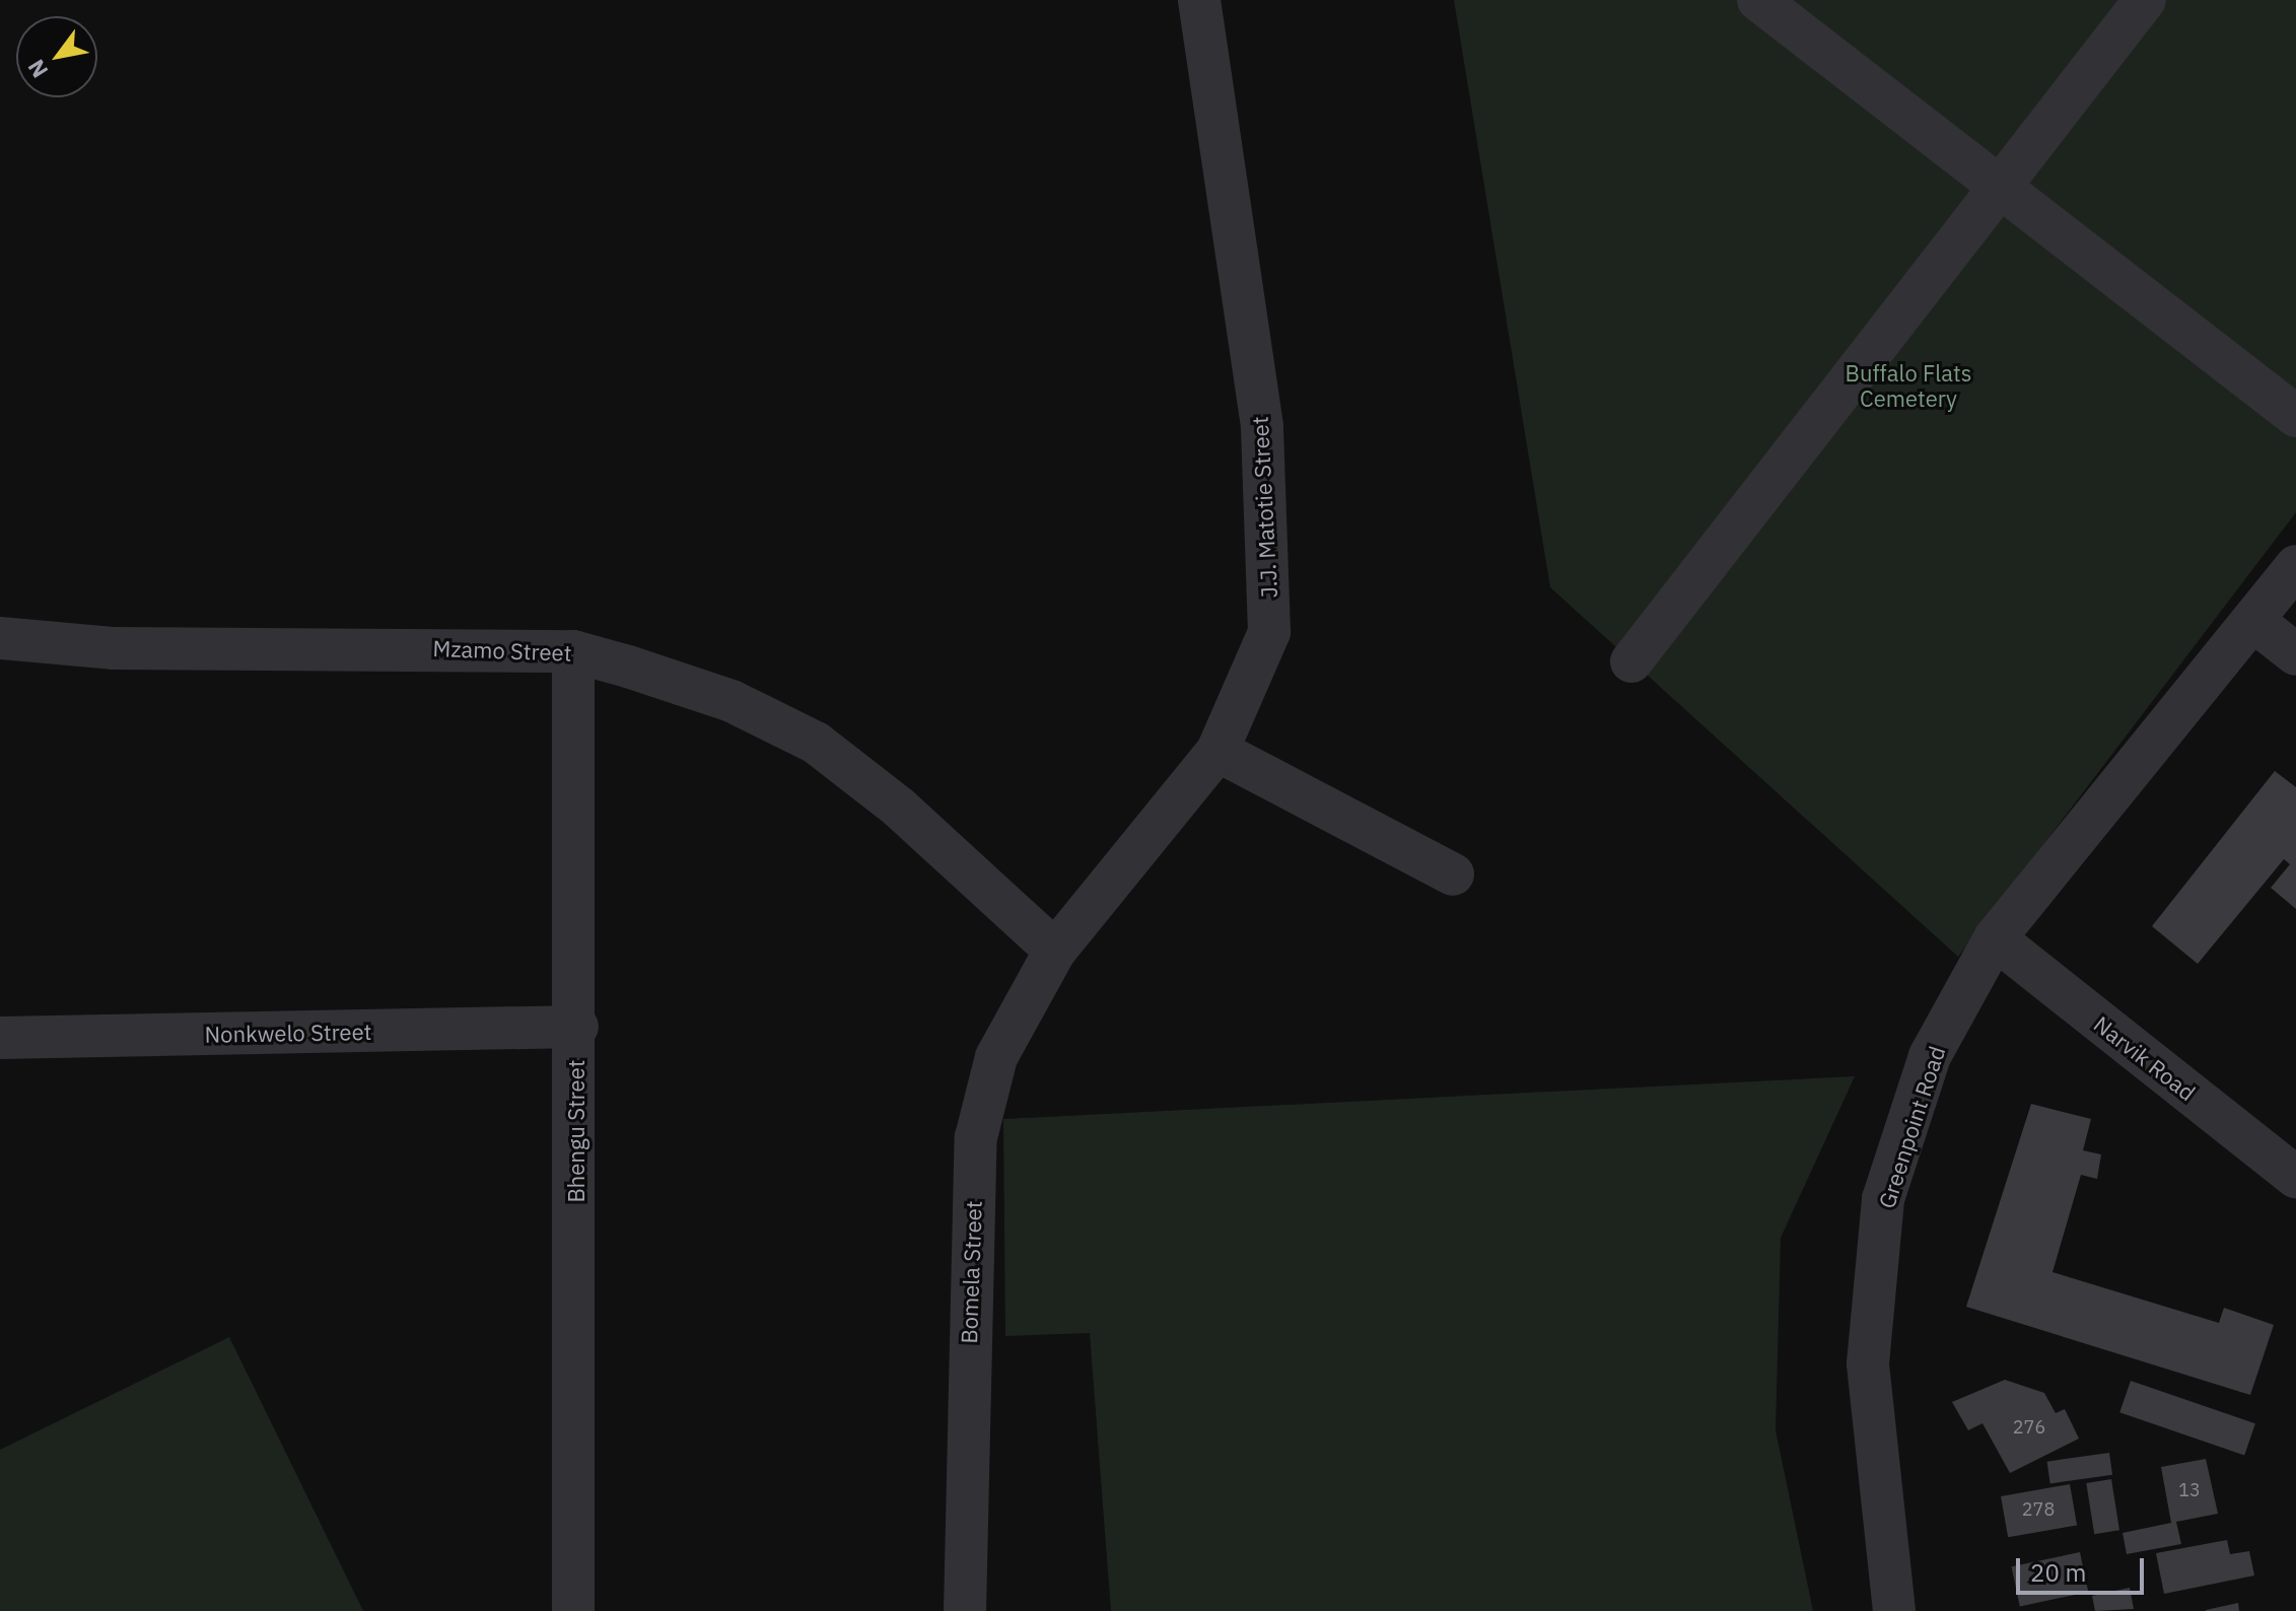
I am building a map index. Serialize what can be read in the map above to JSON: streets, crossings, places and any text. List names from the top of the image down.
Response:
{
  "streets": {
    "street": [
      "J.J. Matotie Street",
      "Mzamo Street",
      "Nonkwelo Street",
      "Narvik Road",
      "Greenpoint Road",
      "Bhengu Street",
      "Bomela Street"
    ]
  },
  "crossings": [
    ["J.J. Matotie Street", "Mzamo Street"],
    ["J.J. Matotie Street", "Bomela Street"],
    ["Mzamo Street", "Bhengu Street"],
    ["Mzamo Street", "Bomela Street"],
    ["Nonkwelo Street", "Bhengu Street"],
    ["Narvik Road", "Greenpoint Road"]
  ],
  "parks": ["Buffalo Flats Cemetery"],
  "house_numbers": ["276", "13", "278"],
  "scale_bar": "20 m",
  "north": "bottom left"
}
